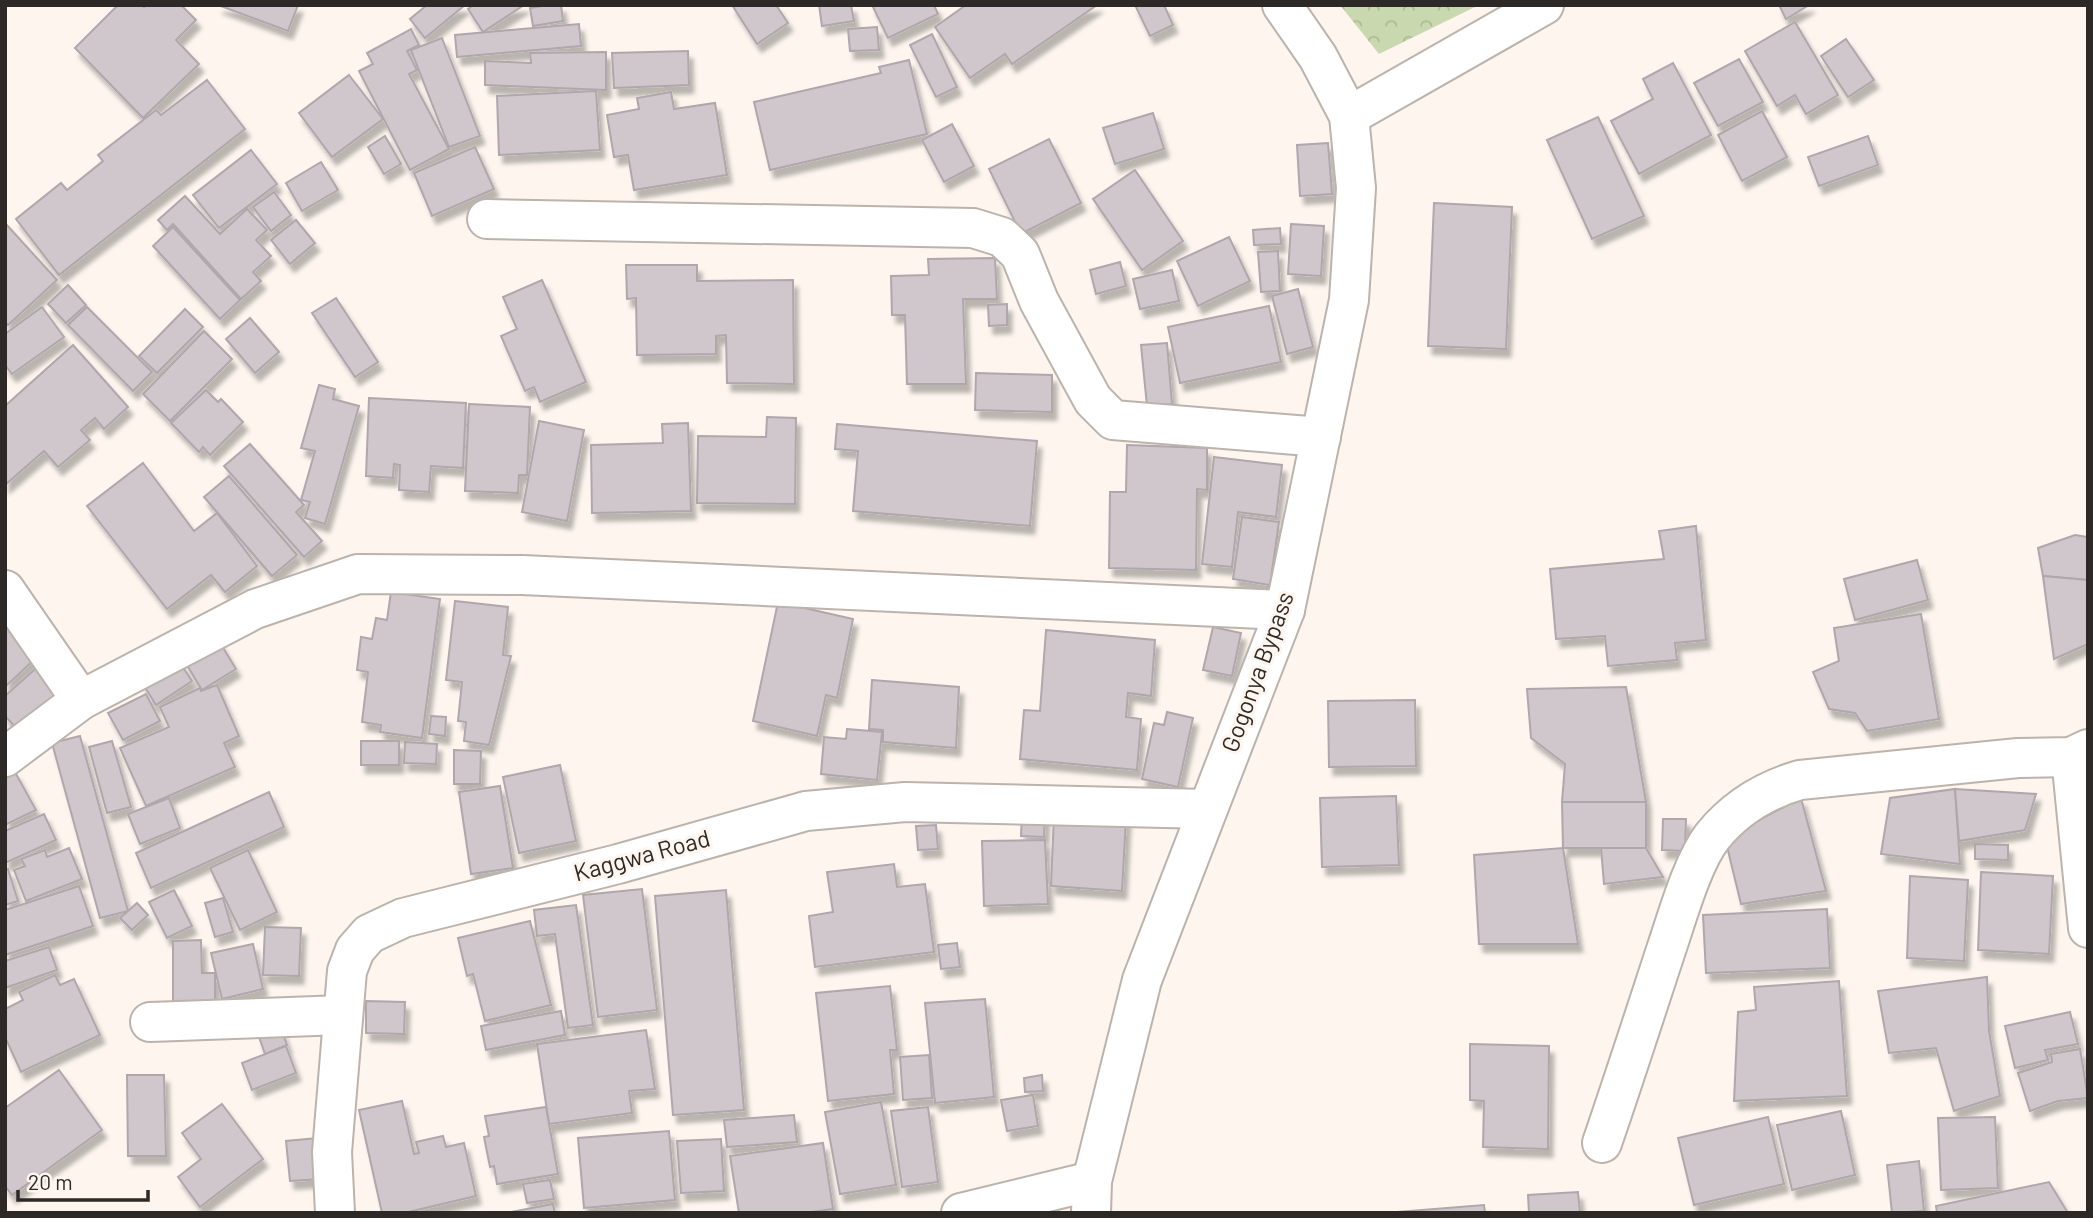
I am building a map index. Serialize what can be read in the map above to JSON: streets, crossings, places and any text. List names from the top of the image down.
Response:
{
  "streets": {
    "street": ["Gogonya Bypass", "Kaggwa Road"]
  },
  "crossings": [
    ["Gogonya Bypass", "Kaggwa Road"]
  ],
  "scale_bar": "20 m"
}
